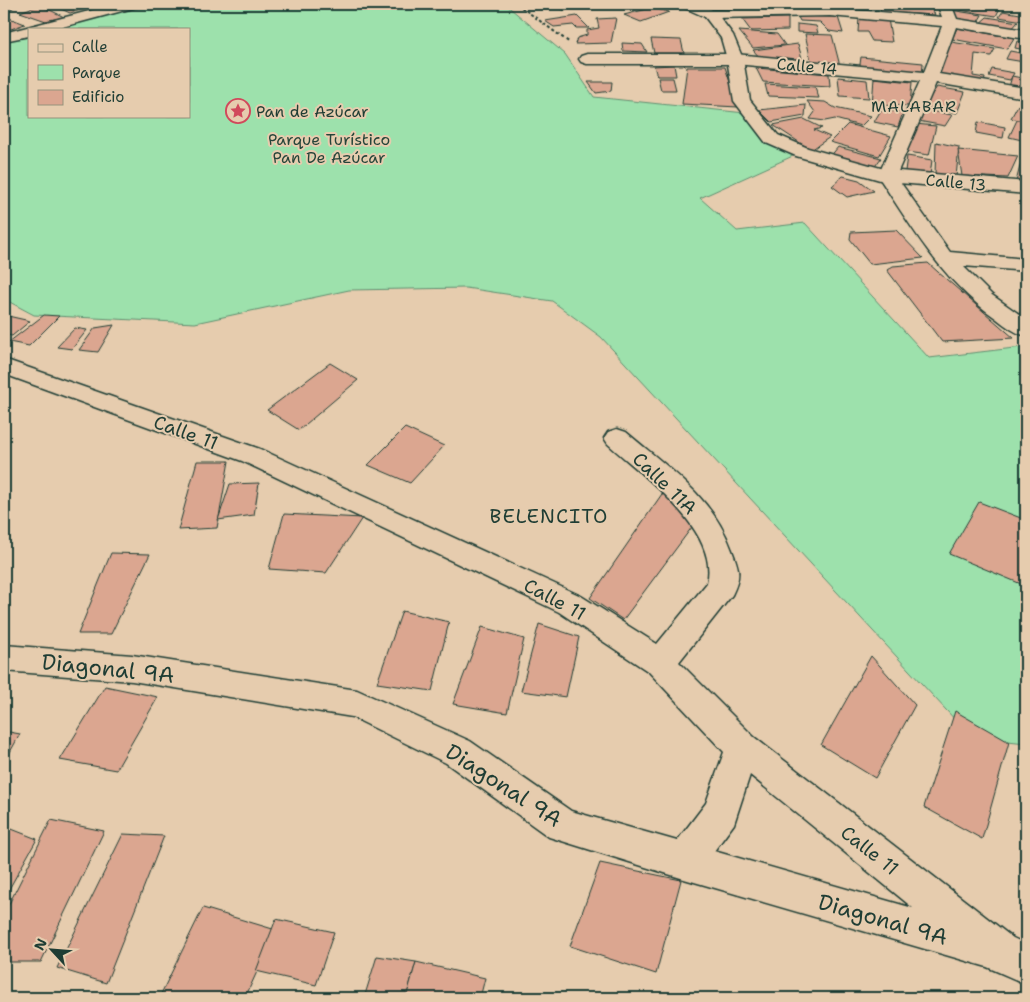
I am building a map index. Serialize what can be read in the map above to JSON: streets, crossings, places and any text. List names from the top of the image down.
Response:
{
  "streets": {
    "street": [
      "Calle 14",
      "Calle 13",
      "Calle 11",
      "Calle 11A",
      "Diagonal 9A"
    ]
  },
  "crossings": [
    ["Calle 14", "Calle 13"],
    ["Calle 11", "Calle 11A"],
    ["Calle 11", "Diagonal 9A"]
  ],
  "districts": ["MALABAR", "BELENCITO"],
  "parks": ["Parque Turístico Pan De Azúcar"],
  "places": {
    "place": ["Pan de Azúcar"]
  },
  "legend": ["Calle", "Parque", "Edificio"],
  "north": "top left"
}
